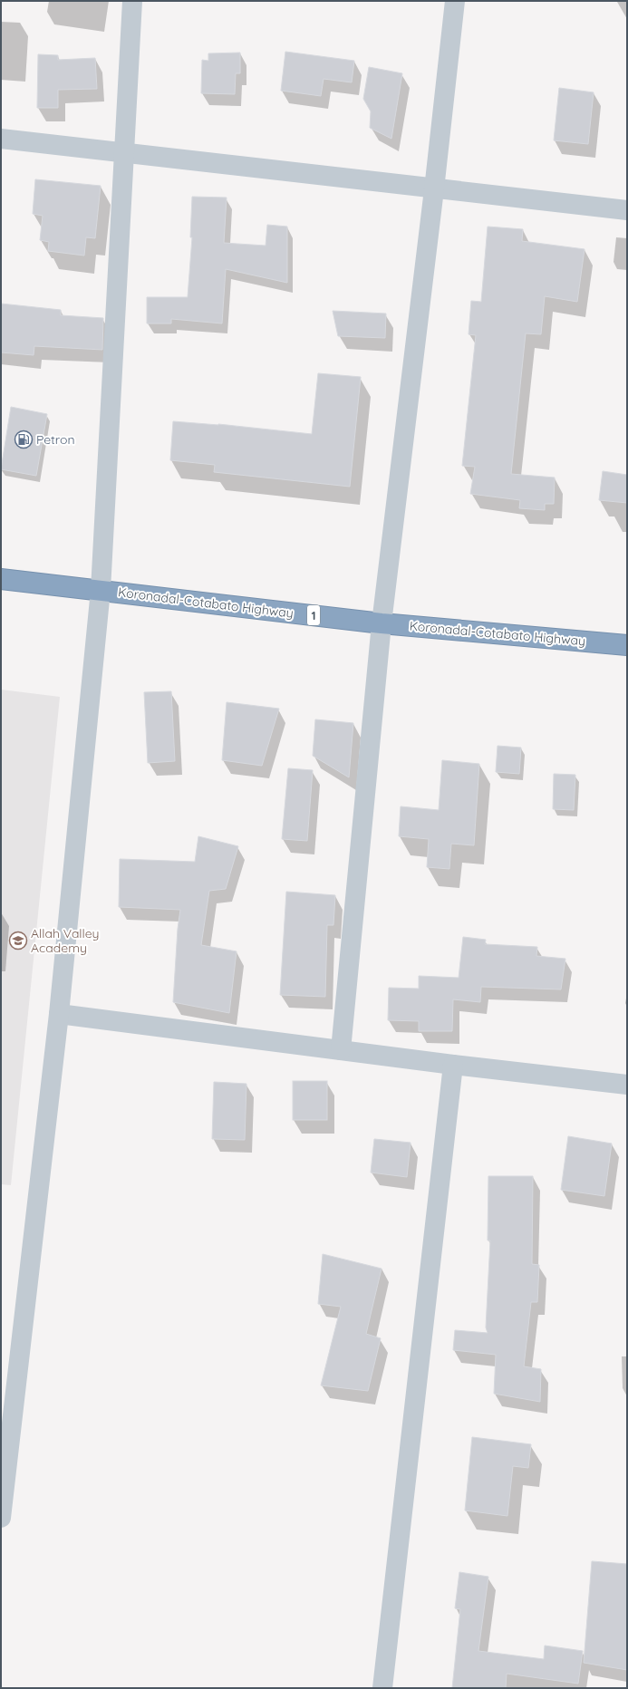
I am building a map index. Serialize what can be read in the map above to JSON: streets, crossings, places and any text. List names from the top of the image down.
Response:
{
  "streets": {
    "highway": ["Koronadal-Cotabato Highway", "1"]
  },
  "places": {
    "fuel station": ["Petron"],
    "school or university": ["Allah Valley Academy"]
  }
}
